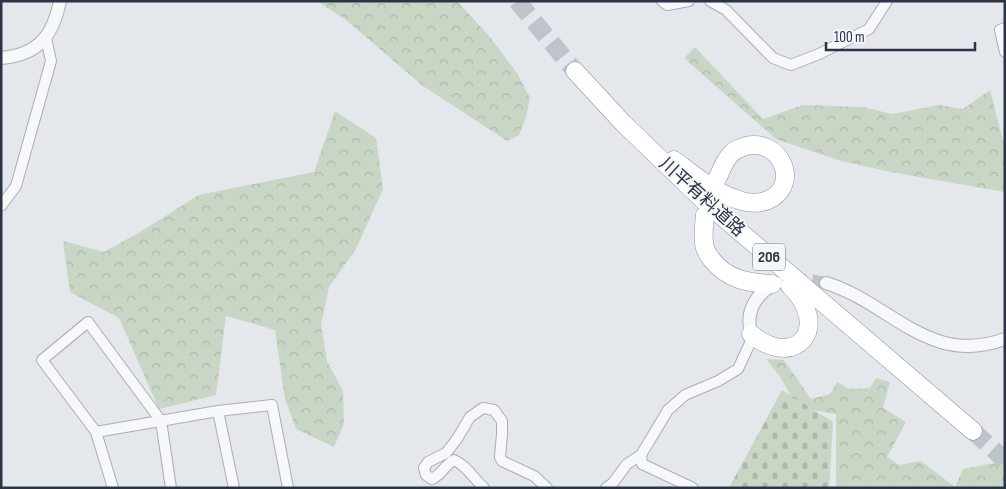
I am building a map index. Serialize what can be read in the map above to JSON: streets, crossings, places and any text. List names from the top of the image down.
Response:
{
  "streets": {
    "highway": ["川平有料道路", "206"]
  },
  "scale_bar": "100 m"
}
